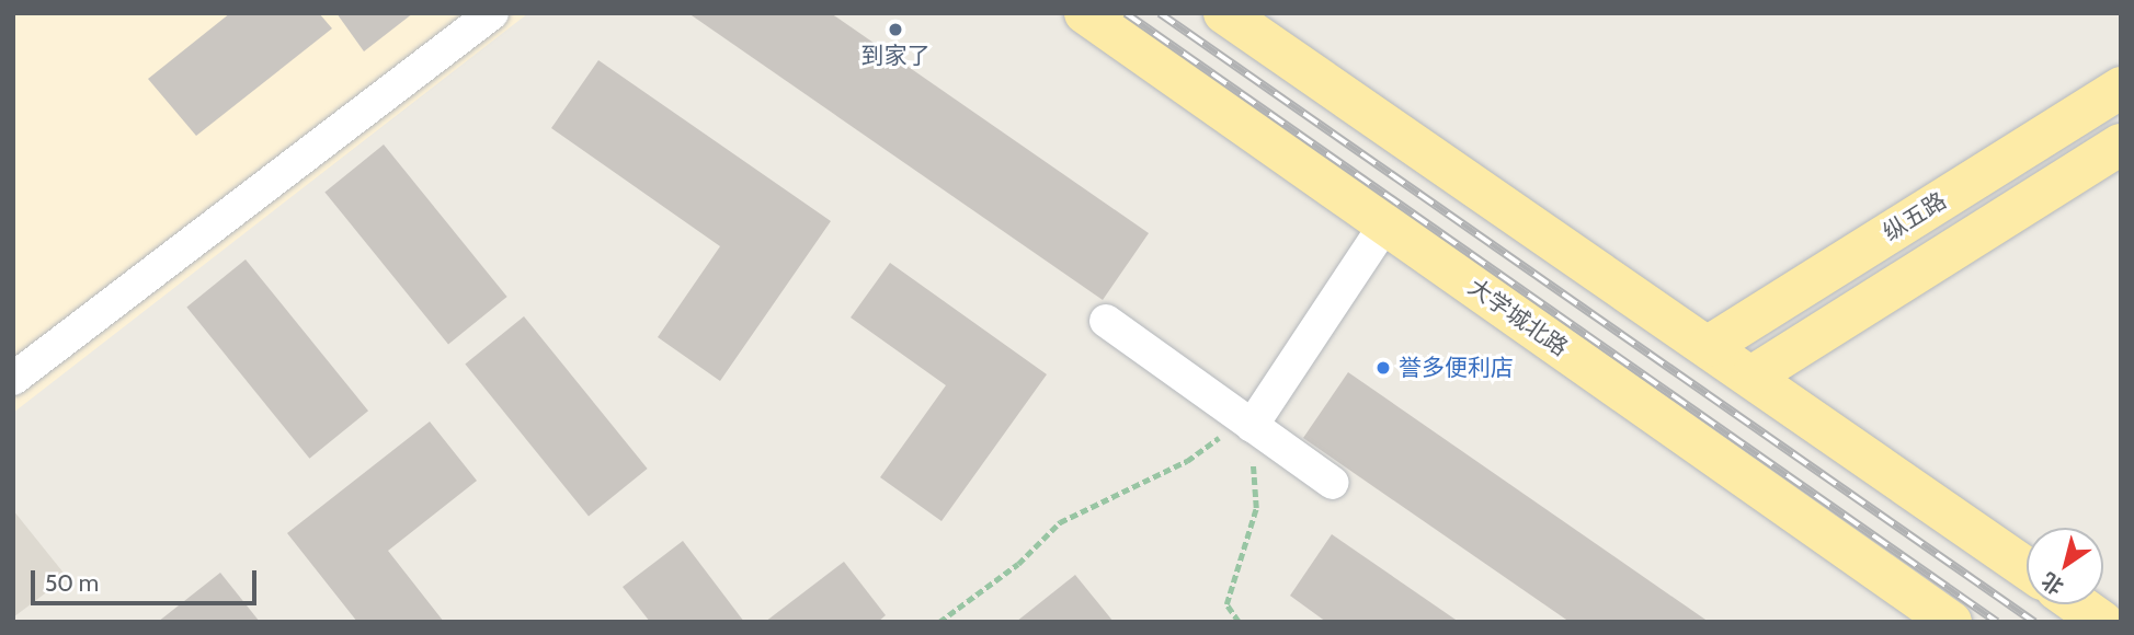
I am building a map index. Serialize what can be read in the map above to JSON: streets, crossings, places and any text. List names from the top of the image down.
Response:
{
  "streets": {
    "main road": ["纵五路", "大学城北路"]
  },
  "places": ["到家了", "誉多便利店"],
  "scale_bar": "50 m",
  "north": "bottom left"
}
